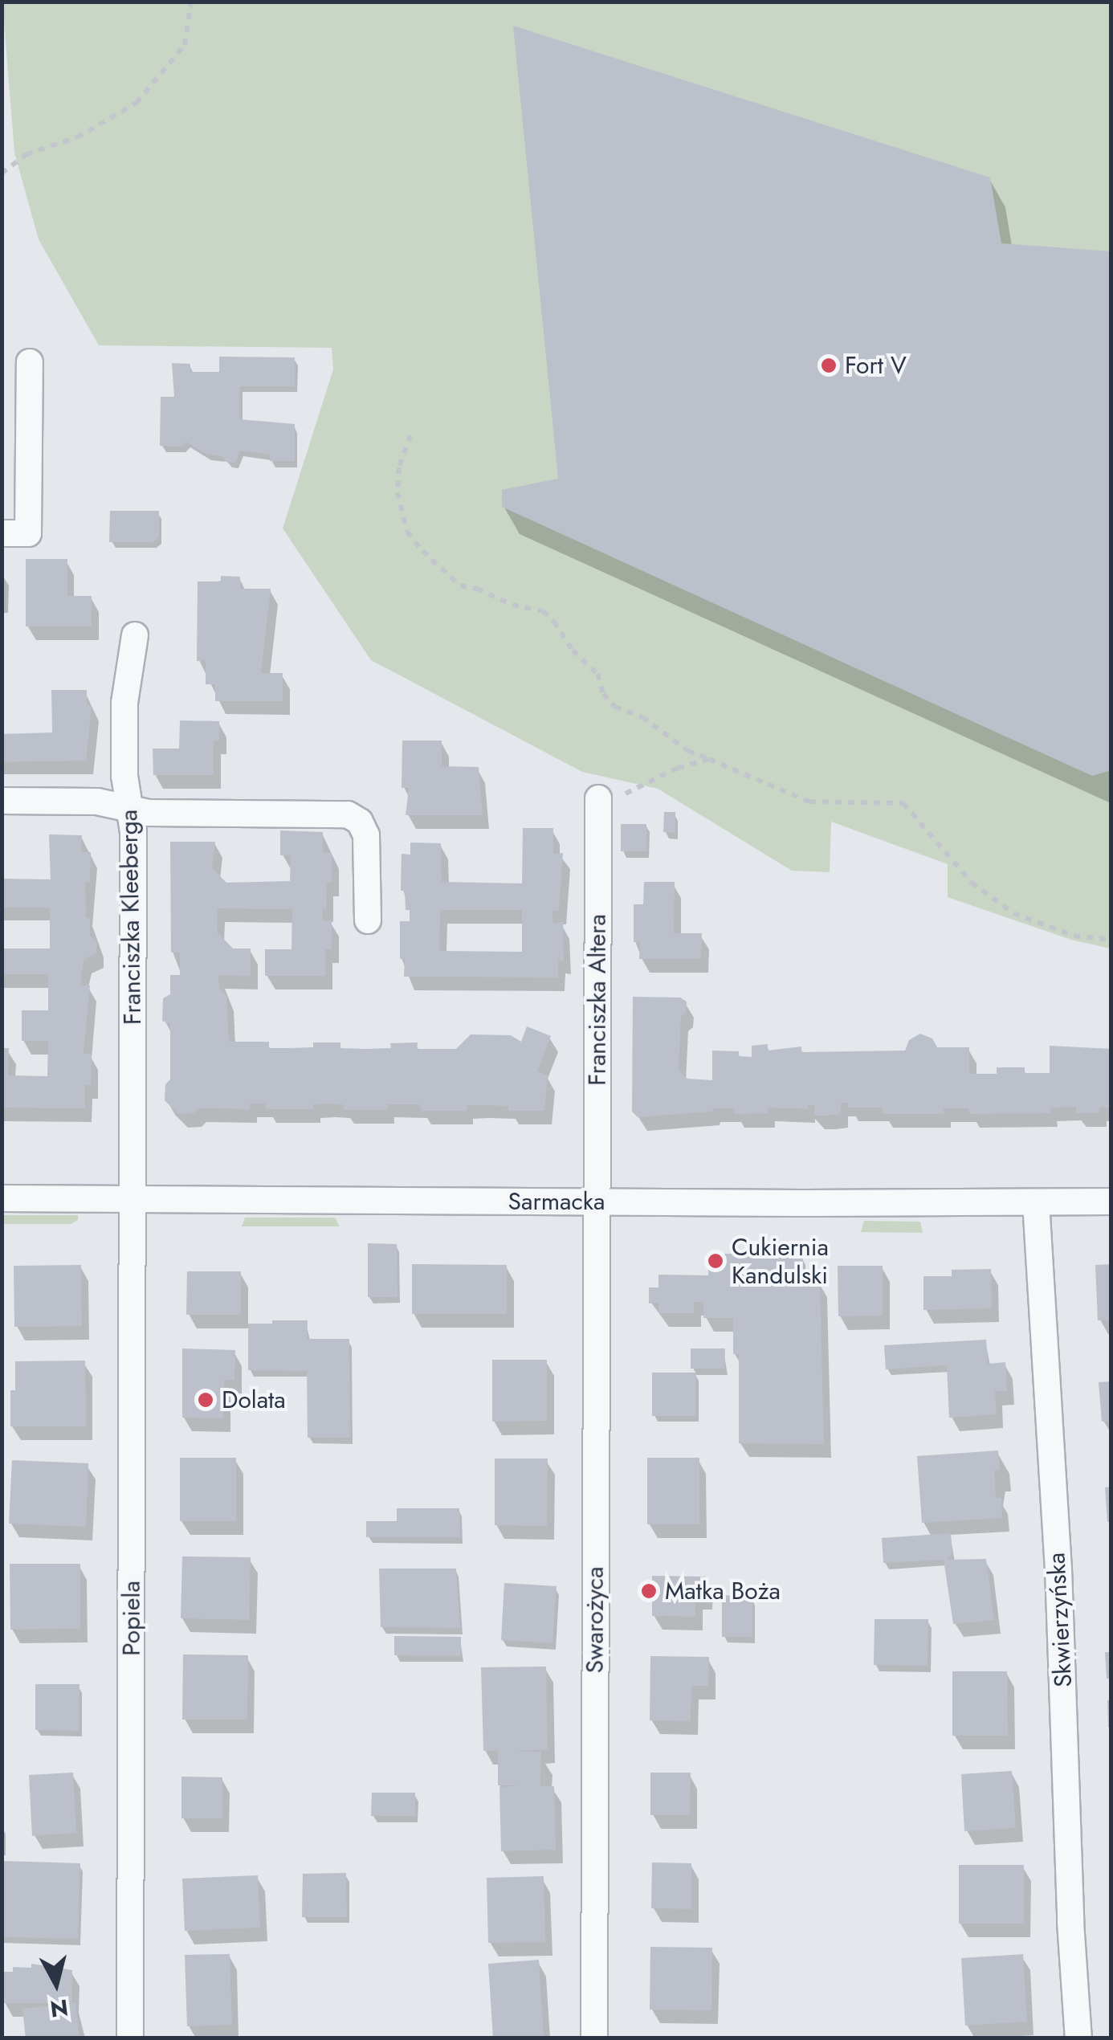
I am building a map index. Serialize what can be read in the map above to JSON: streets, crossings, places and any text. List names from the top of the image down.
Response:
{
  "streets": {
    "street": [
      "Franciszka Kleeberga",
      "Franciszka Altera",
      "Sarmacka",
      "Popiela",
      "Swarożyca",
      "Skwierzyńska"
    ]
  },
  "crossings": [
    ["Franciszka Kleeberga", "Sarmacka"],
    ["Franciszka Kleeberga", "Popiela"],
    ["Franciszka Altera", "Sarmacka"],
    ["Franciszka Altera", "Swarożyca"],
    ["Sarmacka", "Popiela"],
    ["Sarmacka", "Swarożyca"],
    ["Sarmacka", "Skwierzyńska"]
  ],
  "places": [
    "Fort V",
    "Cukiernia Kandulski",
    "Dolata",
    "Matka Boża"
  ],
  "north": "bottom"
}
